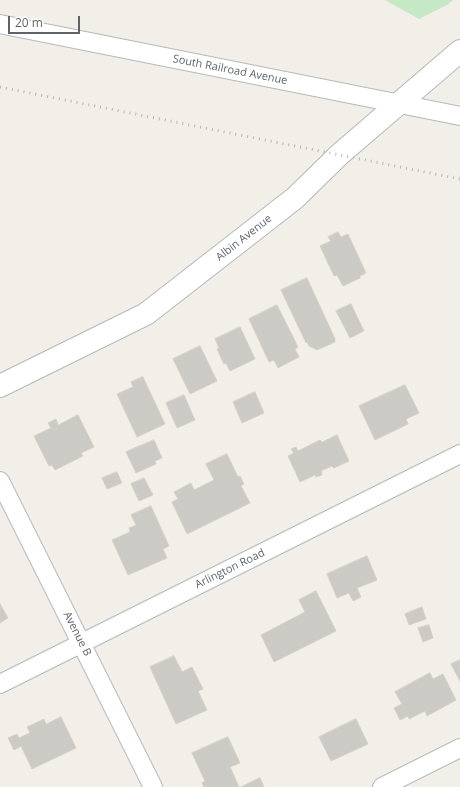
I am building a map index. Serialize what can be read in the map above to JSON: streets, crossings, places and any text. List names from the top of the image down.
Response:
{
  "streets": {
    "street": [
      "South Railroad Avenue",
      "Albin Avenue",
      "Arlington Road",
      "Avenue B"
    ]
  },
  "crossings": [
    ["South Railroad Avenue", "Albin Avenue"],
    ["Arlington Road", "Avenue B"]
  ],
  "scale_bar": "20 m"
}
